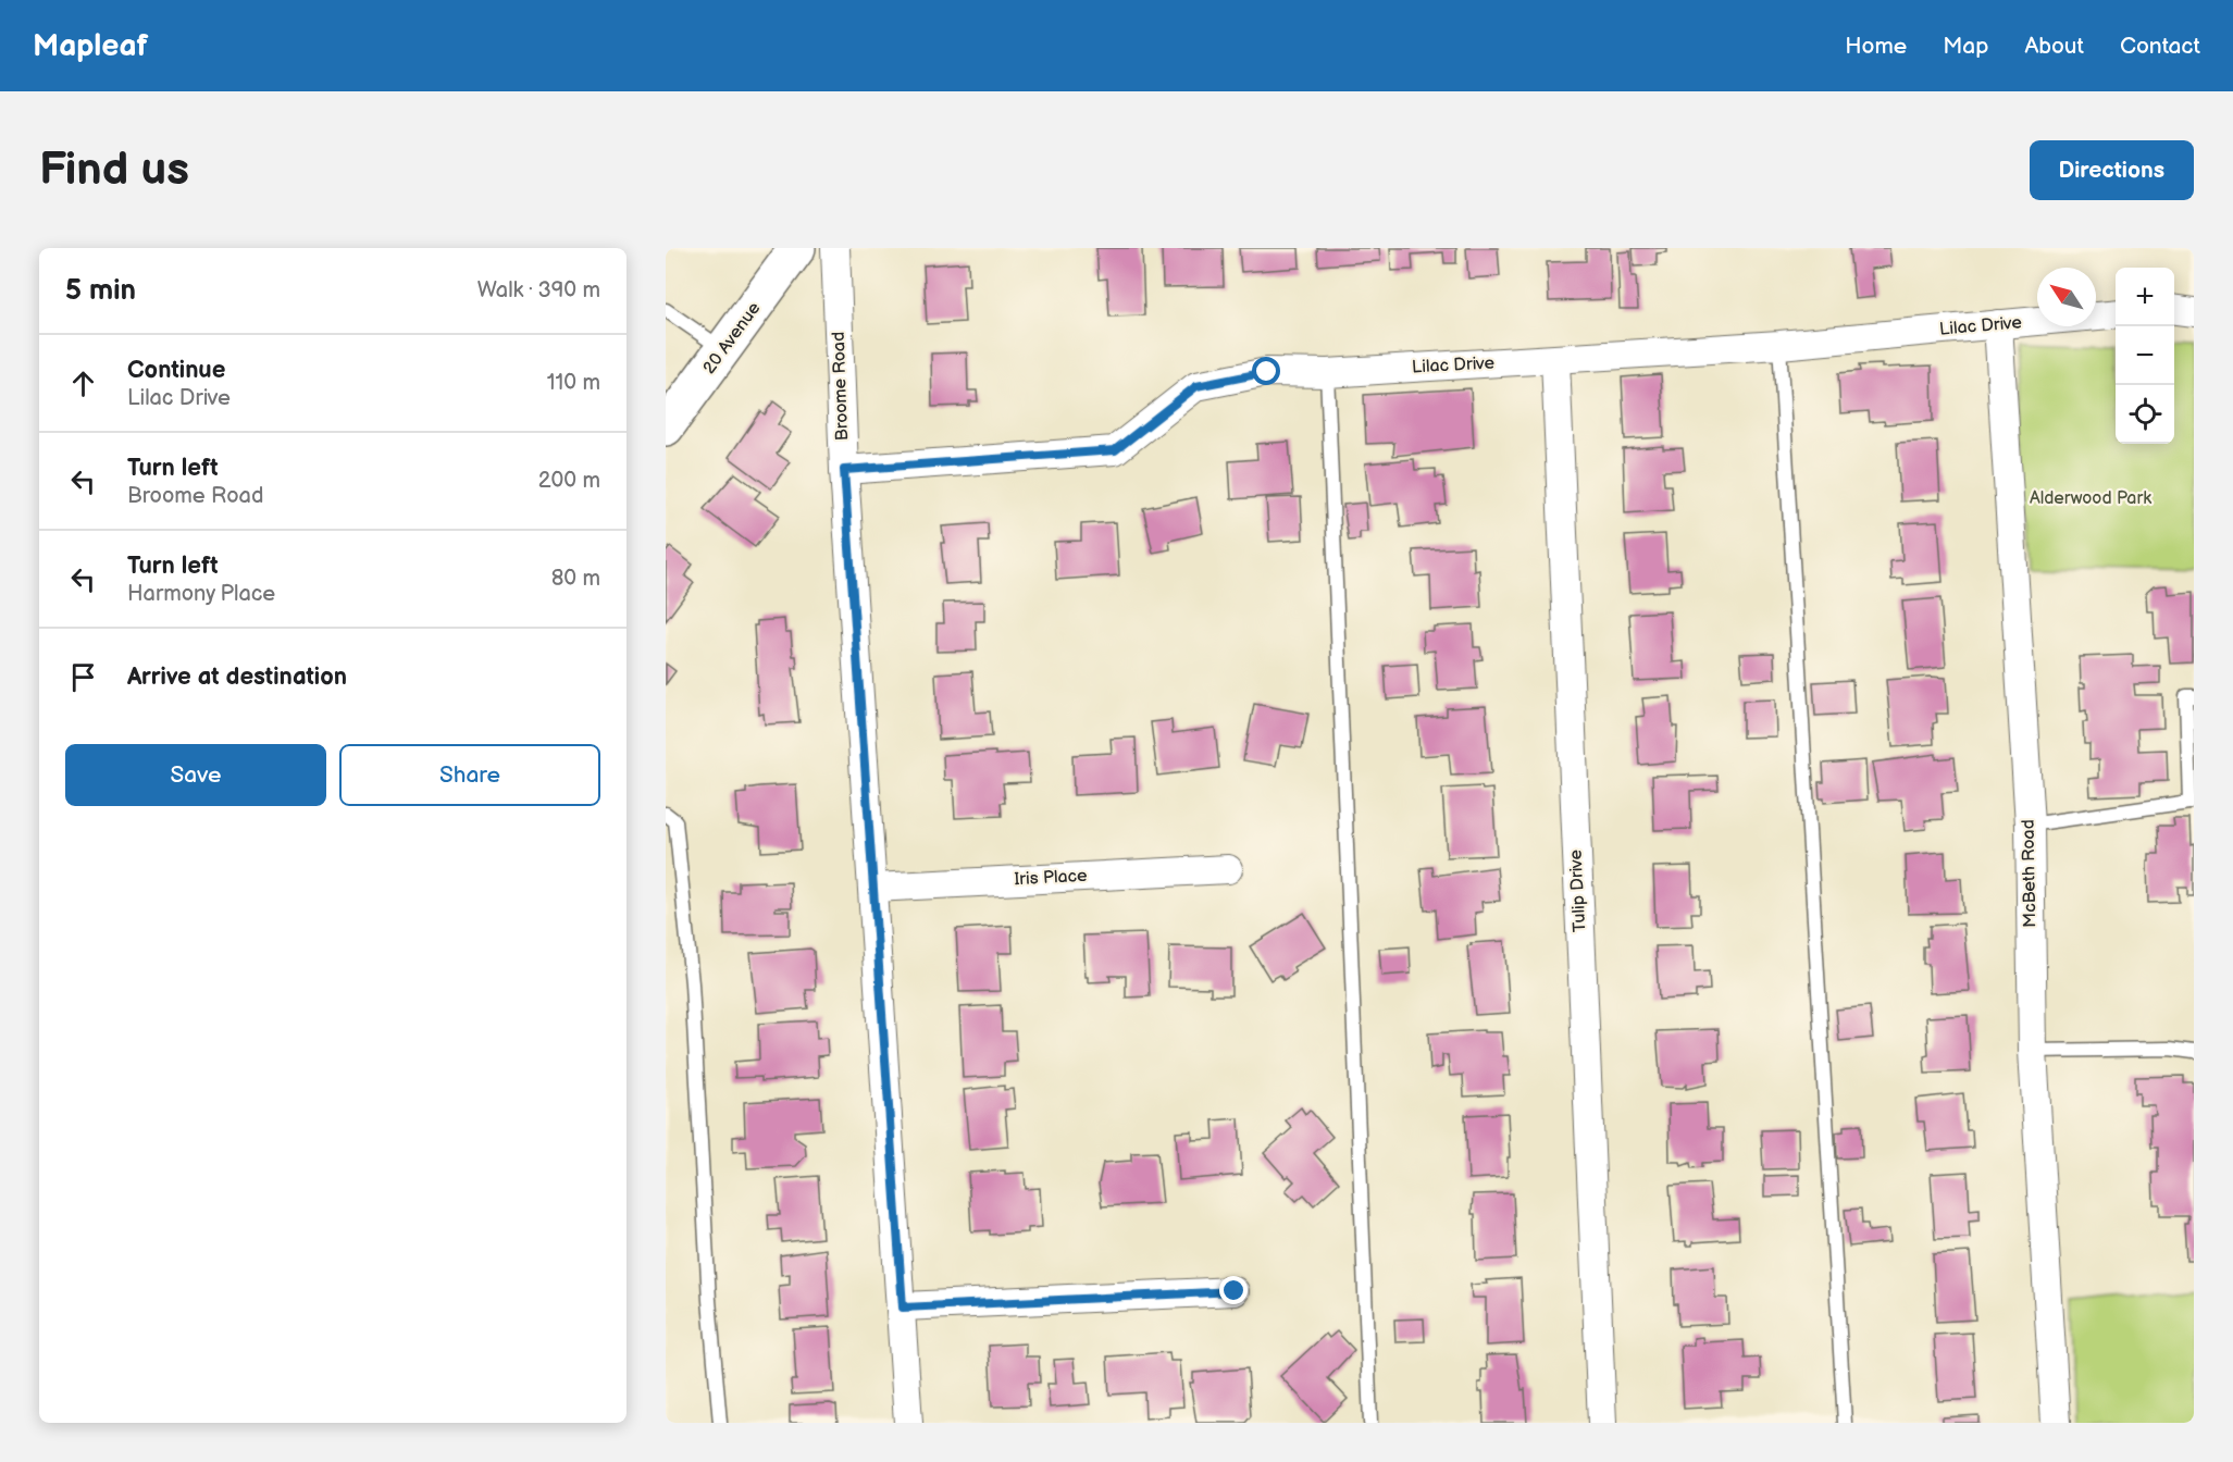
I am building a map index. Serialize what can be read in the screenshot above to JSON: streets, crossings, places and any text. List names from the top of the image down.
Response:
{
  "streets": {
    "street": [
      "Lilac Drive",
      "20 Avenue",
      "Broome Road",
      "McBeth Road",
      "Iris Place",
      "Tulip Drive"
    ]
  },
  "crossings": [
    ["Lilac Drive", "Broome Road"],
    ["Lilac Drive", "McBeth Road"],
    ["Lilac Drive", "Tulip Drive"],
    ["Broome Road", "Iris Place"]
  ],
  "parks": ["Alderwood Park"],
  "north": "top left",
  "page": {
    "header": "Mapleaf",
    "nav": [
      "Home",
      "Map",
      "About",
      "Contact"
    ],
    "buttons": [
      "Directions",
      ["Save", "Share"]
    ],
    "title": "Find us",
    "heading": ["5 min", "Walk · 390 m"],
    "map_buttons": ["+", "−"],
    "list": [
      ["Continue", "Lilac Drive", "110 m"],
      ["Turn left", "Broome Road", "200 m"],
      ["Turn left", "Harmony Place", "80 m"],
      "Arrive at destination"
    ]
  }
}
